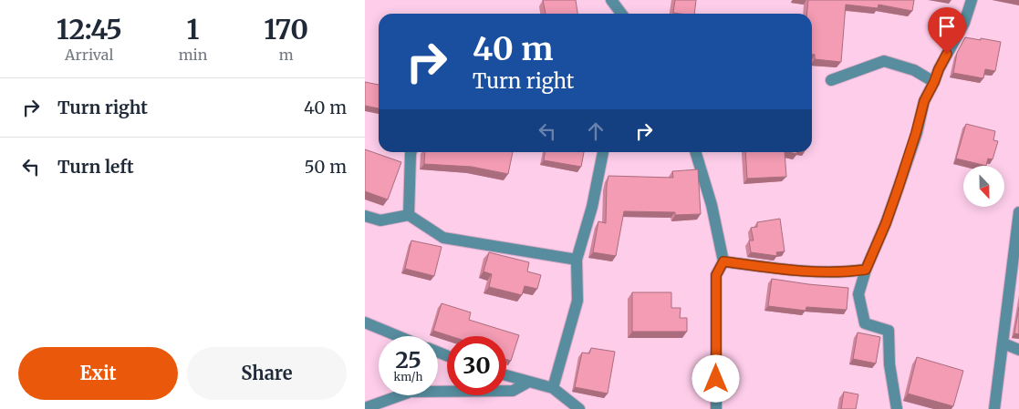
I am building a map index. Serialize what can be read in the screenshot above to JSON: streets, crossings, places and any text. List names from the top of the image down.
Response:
{
  "north": "bottom",
  "page": {
    "eta": [
      "12:45",
      "Arrival",
      "1",
      "min",
      "170",
      "m"
    ],
    "turn": ["40 m", "Turn right"],
    "list": [
      {
        "name": "Turn right",
        "value": "40 m"
      },
      {
        "name": "Turn left",
        "value": "50 m"
      }
    ],
    "speed": "25 km/h",
    "limit": "30",
    "buttons": ["Exit", "Share"]
  }
}
